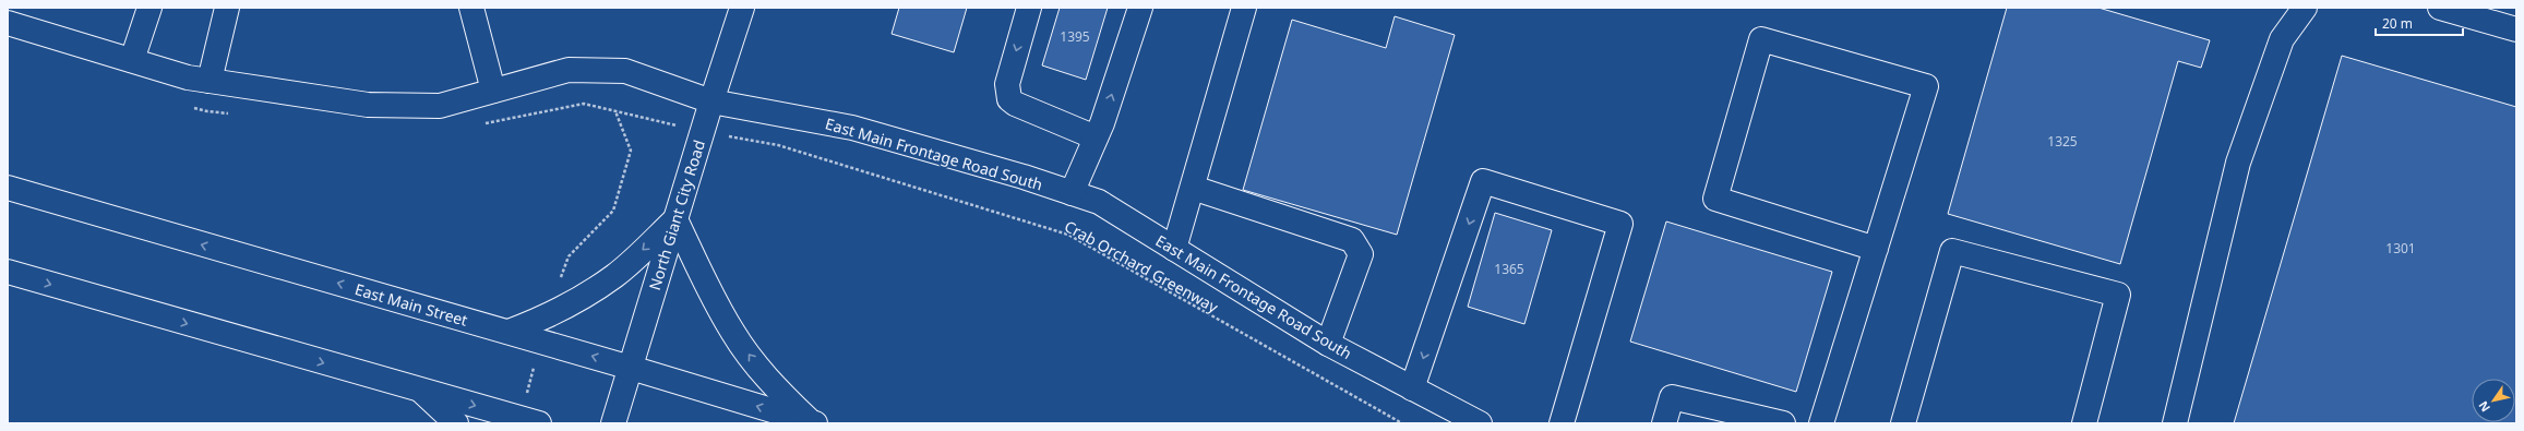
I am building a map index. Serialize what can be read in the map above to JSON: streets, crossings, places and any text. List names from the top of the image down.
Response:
{
  "streets": {
    "main road": ["East Main Frontage Road South", "North Giant City Road", "East Main Street"],
    "path": ["Crab Orchard Greenway"]
  },
  "crossings": [
    ["East Main Frontage Road South", "North Giant City Road"],
    ["North Giant City Road", "East Main Street"]
  ],
  "house_numbers": [
    "1395",
    "1325",
    "1301",
    "1365"
  ],
  "scale_bar": "20 m",
  "north": "bottom left"
}
